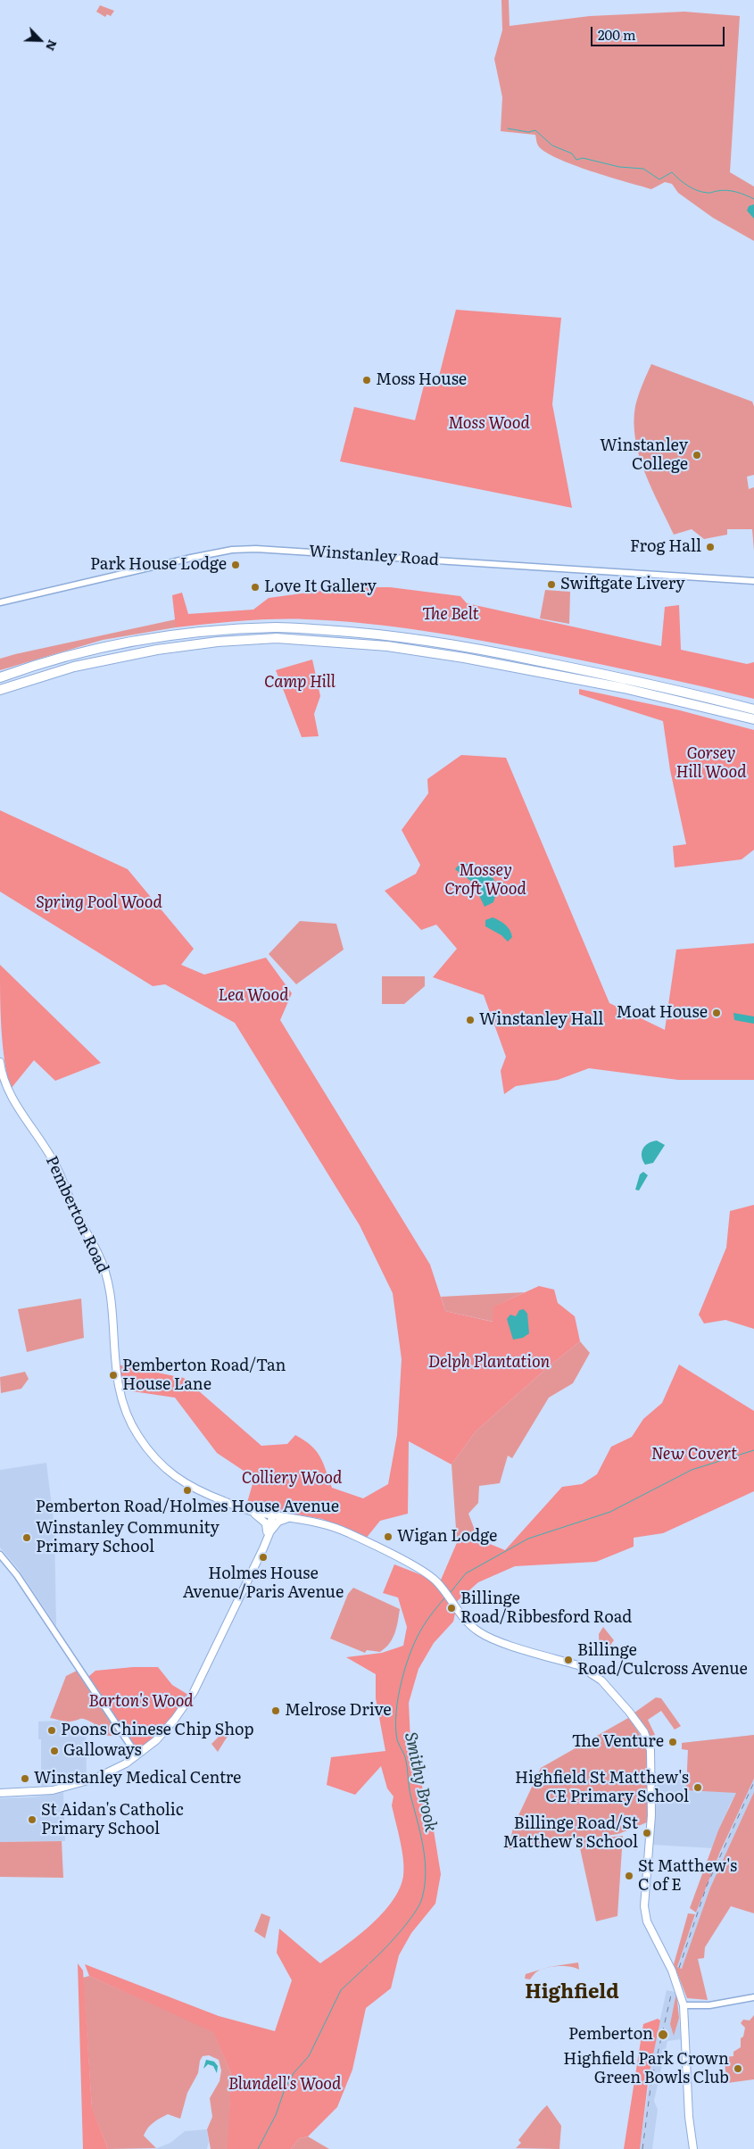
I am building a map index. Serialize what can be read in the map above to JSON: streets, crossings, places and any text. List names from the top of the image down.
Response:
{
  "streets": {
    "main road": ["Pemberton Road"],
    "street": ["Winstanley Road"]
  },
  "districts": ["Highfield"],
  "water": ["Smithy Brook"],
  "parks": [
    "Moss Wood",
    "The Belt",
    "Camp Hill",
    "Gorsey Hill Wood",
    "Mossey Croft Wood",
    "Spring Pool Wood",
    "Lea Wood",
    "Delph Plantation",
    "New Covert",
    "Colliery Wood",
    "Barton's Wood",
    "Blundell's Wood"
  ],
  "places": [
    "Moss House",
    "Winstanley College",
    "Frog Hall",
    "Park House Lodge",
    "Swiftgate Livery",
    "Love It Gallery",
    "Moat House",
    "Winstanley Hall",
    "Pemberton Road/Tan House Lane",
    "Pemberton Road/Holmes House Avenue",
    "Wigan Lodge",
    "Winstanley Community Primary School",
    "Holmes House Avenue/Paris Avenue",
    "Billinge Road/Ribbesford Road",
    "Billinge Road/Culcross Avenue",
    "Melrose Drive",
    "Poons Chinese Chip Shop",
    "The Venture",
    "Galloways",
    "Winstanley Medical Centre",
    "Highfield St Matthew's CE Primary School",
    "St Aidan's Catholic Primary School",
    "Billinge Road/St Matthew's School",
    "St Matthew's C of E",
    "Pemberton",
    "Highfield Park Crown Green Bowls Club"
  ],
  "scale_bar": "200 m",
  "north": "bottom right"
}
